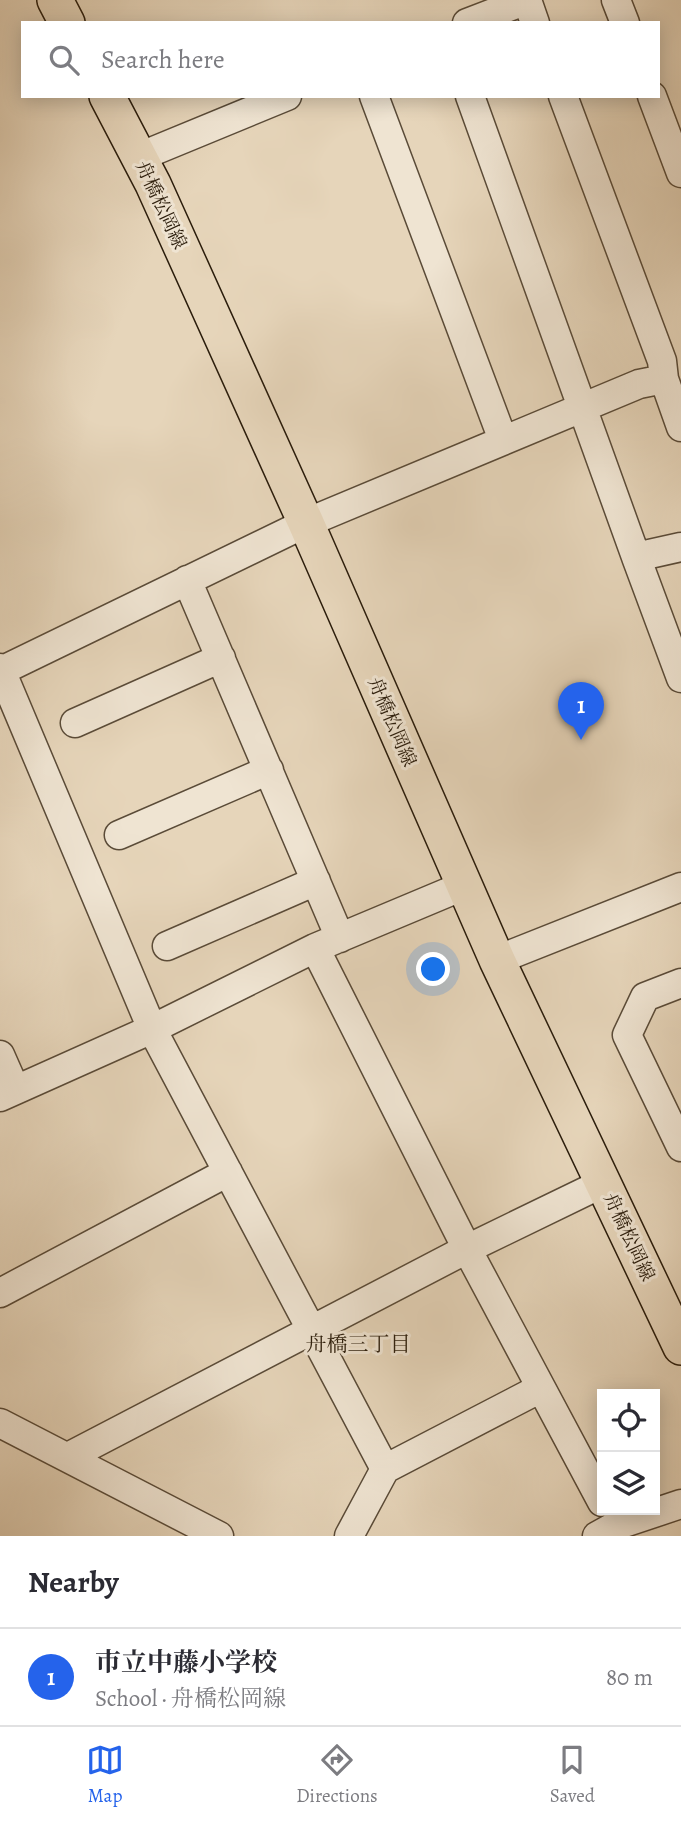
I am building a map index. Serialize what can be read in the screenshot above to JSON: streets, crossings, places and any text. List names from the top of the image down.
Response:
{
  "streets": {
    "main road": ["舟橋松岡線"]
  },
  "districts": ["舟橋三丁目"],
  "page": {
    "search": "Search here",
    "pins": "1",
    "heading": "Nearby",
    "list": [
      {
        "mark": "1",
        "name": "市立中藤小学校",
        "note": "School · 舟橋松岡線",
        "value": "80 m"
      }
    ],
    "nav": ["Map", "Directions", "Saved"]
  }
}
